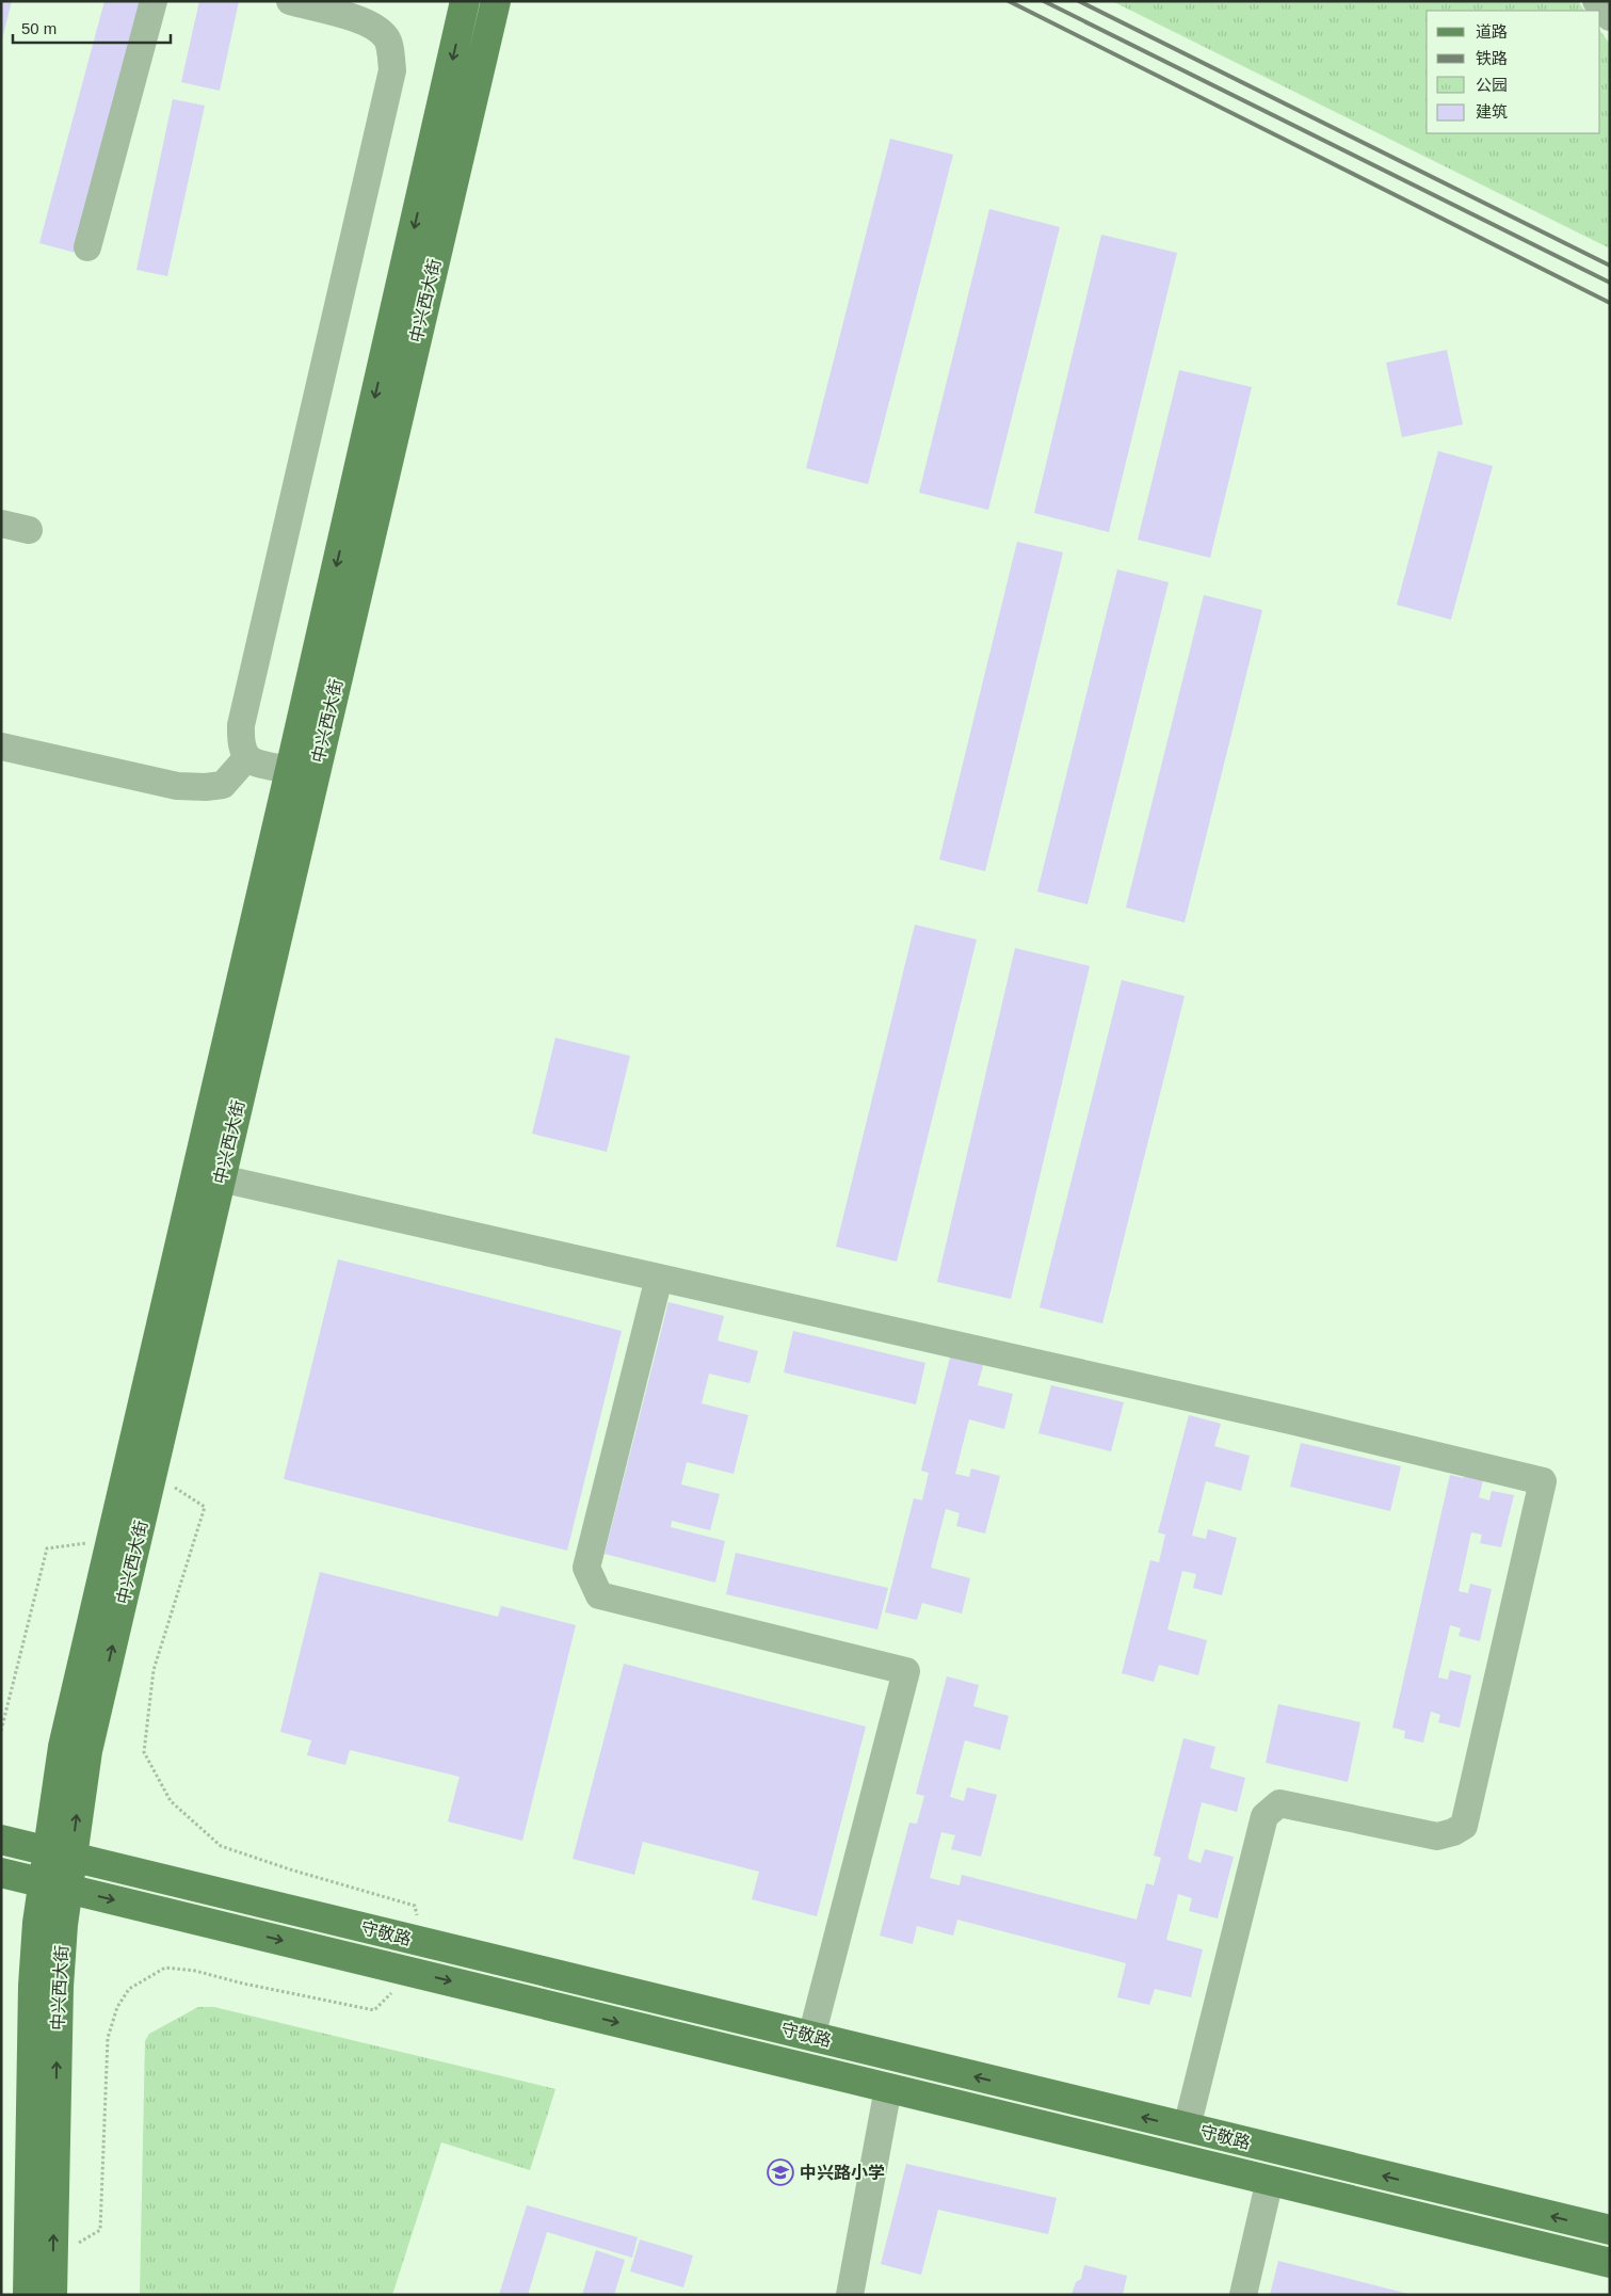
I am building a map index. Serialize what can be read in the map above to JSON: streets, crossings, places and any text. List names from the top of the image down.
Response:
{
  "streets": {
    "main road": ["中兴西大街", "守敬路"]
  },
  "crossings": [
    ["中兴西大街", "守敬路"]
  ],
  "places": {
    "school or university": ["中兴路小学"]
  },
  "legend": [
    "道路",
    "铁路",
    "公园",
    "建筑"
  ],
  "scale_bar": "50 m"
}
